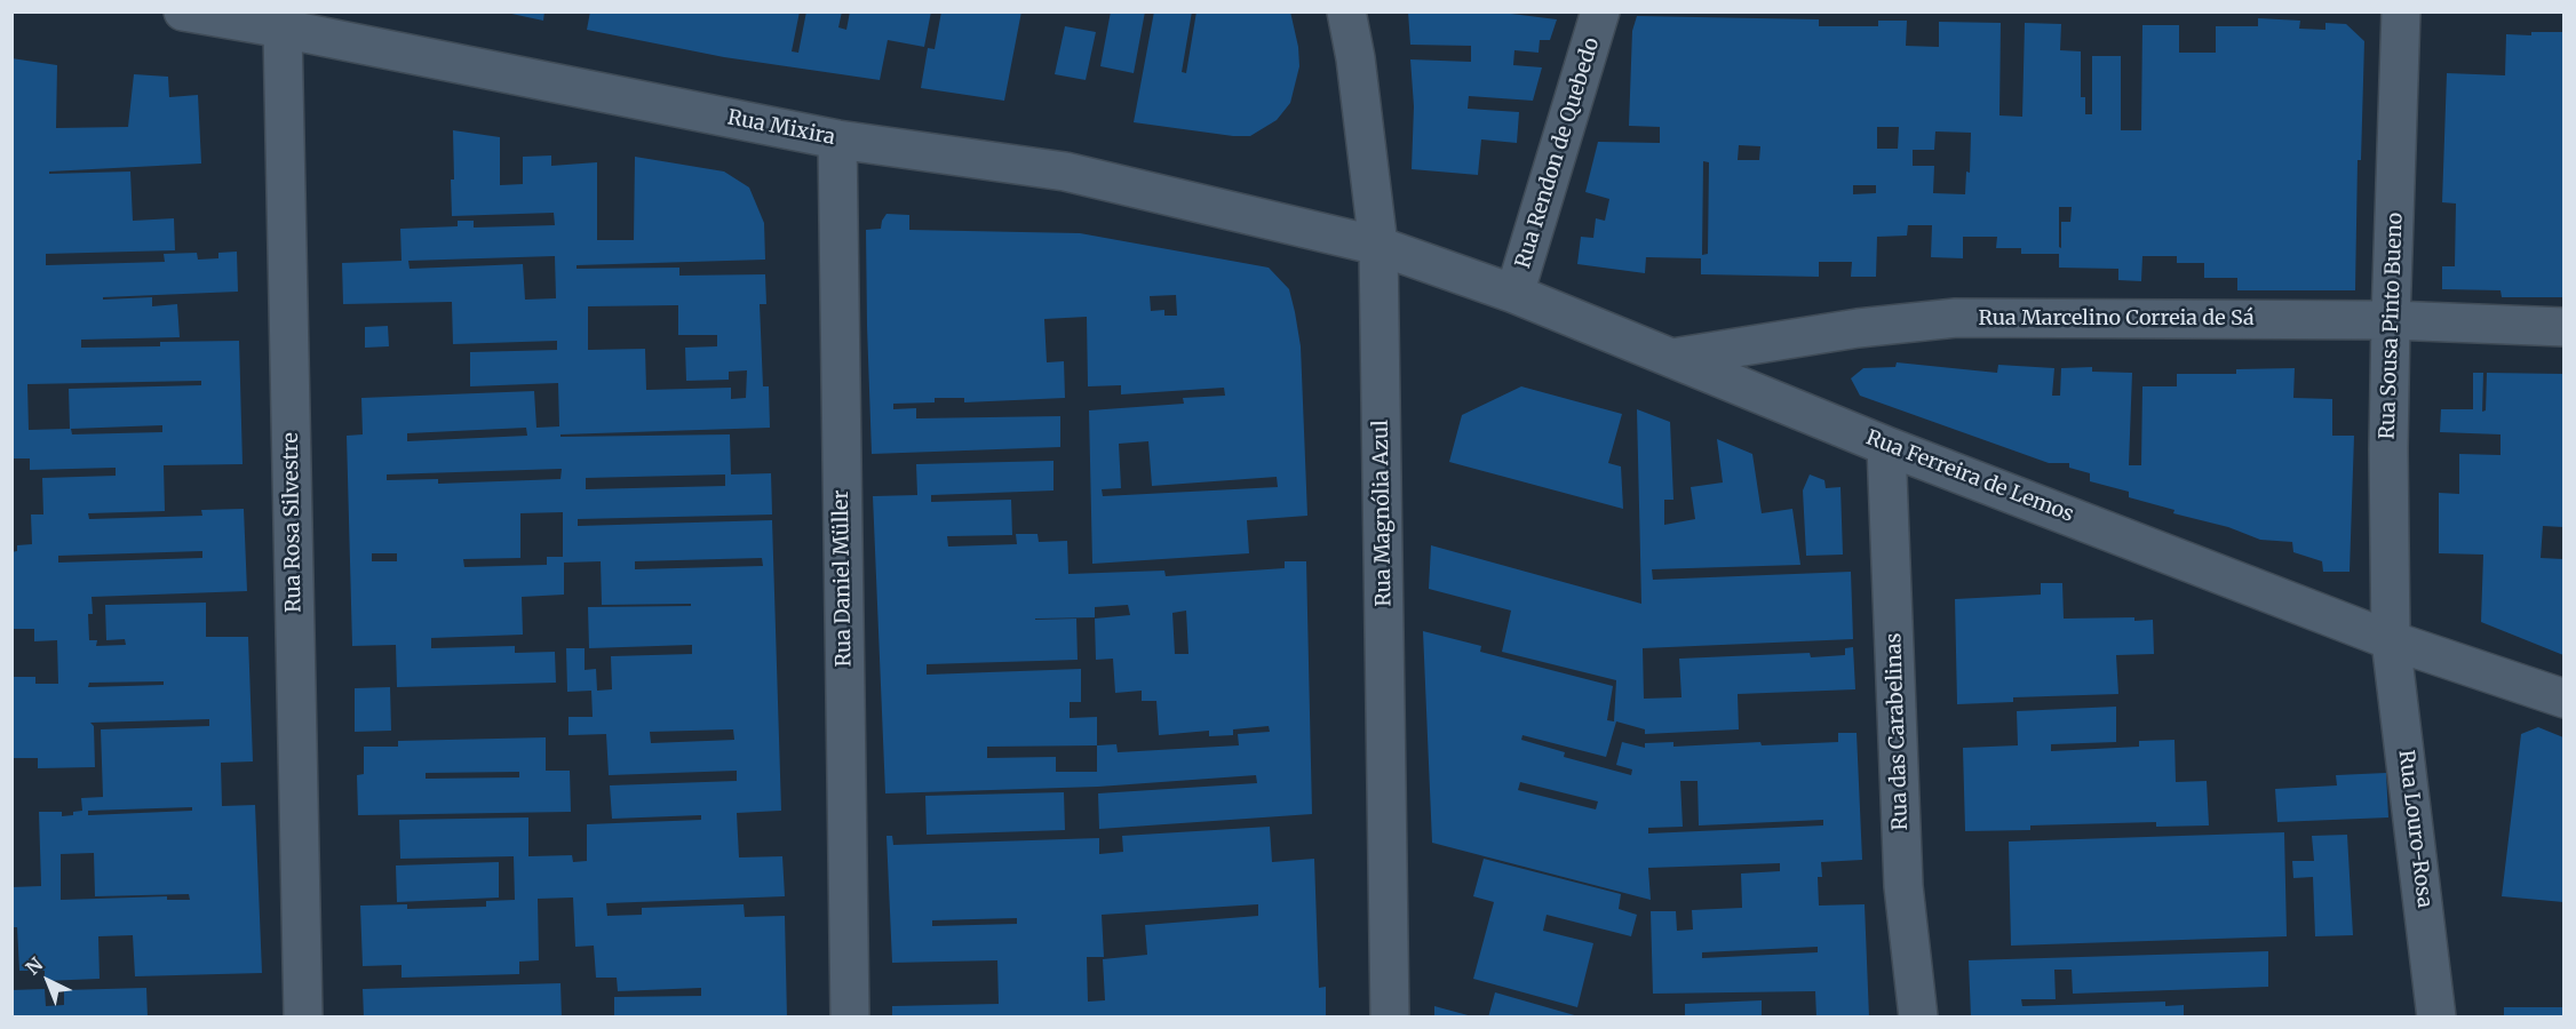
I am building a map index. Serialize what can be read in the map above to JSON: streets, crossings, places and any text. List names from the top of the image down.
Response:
{
  "streets": {
    "street": [
      "Rua Mixira",
      "Rua Rendon de Quebedo",
      "Rua Marcelino Correia de Sá",
      "Rua Sousa Pinto Bueno",
      "Rua Ferreira de Lemos",
      "Rua Magnólia Azul",
      "Rua Rosa Silvestre",
      "Rua Daniel Müller",
      "Rua das Carabelinas",
      "Rua Louro-Rosa"
    ]
  },
  "crossings": [
    ["Rua Mixira", "Rua Ferreira de Lemos"],
    ["Rua Mixira", "Rua Magnólia Azul"],
    ["Rua Mixira", "Rua Rosa Silvestre"],
    ["Rua Mixira", "Rua Daniel Müller"],
    ["Rua Rendon de Quebedo", "Rua Ferreira de Lemos"],
    ["Rua Marcelino Correia de Sá", "Rua Sousa Pinto Bueno"],
    ["Rua Marcelino Correia de Sá", "Rua Ferreira de Lemos"],
    ["Rua Sousa Pinto Bueno", "Rua Ferreira de Lemos"],
    ["Rua Sousa Pinto Bueno", "Rua Louro-Rosa"],
    ["Rua Ferreira de Lemos", "Rua Magnólia Azul"],
    ["Rua Ferreira de Lemos", "Rua das Carabelinas"],
    ["Rua Ferreira de Lemos", "Rua Louro-Rosa"]
  ],
  "north": "top left"
}
